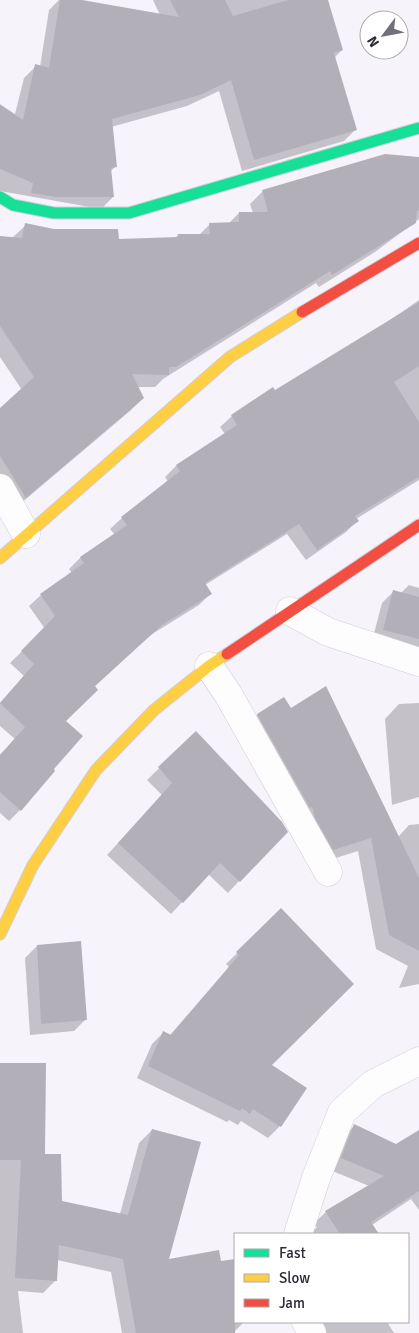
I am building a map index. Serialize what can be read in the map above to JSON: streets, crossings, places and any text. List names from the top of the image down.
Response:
{
  "legend": ["Fast", "Slow", "Jam"],
  "north": "bottom left"
}
